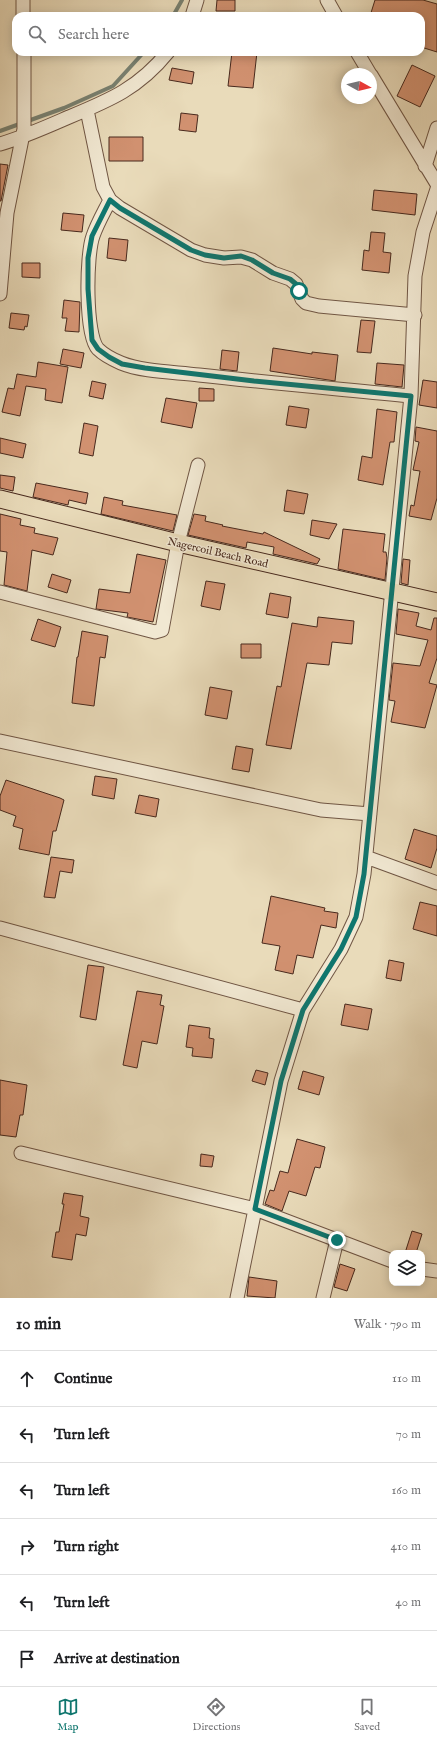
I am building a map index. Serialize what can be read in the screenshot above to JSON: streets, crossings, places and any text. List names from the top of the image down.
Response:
{
  "streets": {
    "main road": ["Nagercoil Beach Road"]
  },
  "north": "right",
  "page": {
    "search": "Search here",
    "heading": ["10 min", "Walk · 790 m"],
    "list": [
      ["Continue", "110 m"],
      ["Turn left", "70 m"],
      ["Turn left", "160 m"],
      ["Turn right", "410 m"],
      ["Turn left", "40 m"],
      "Arrive at destination"
    ],
    "nav": ["Map", "Directions", "Saved"]
  }
}
